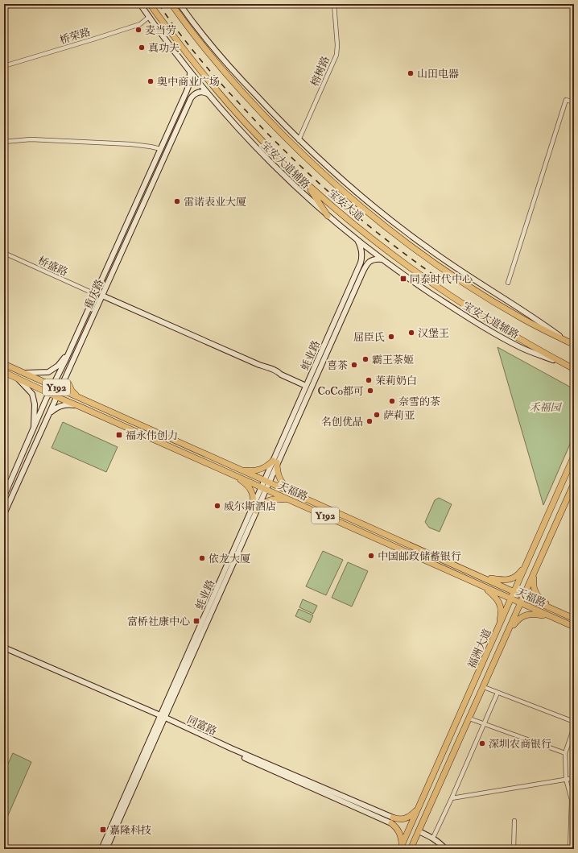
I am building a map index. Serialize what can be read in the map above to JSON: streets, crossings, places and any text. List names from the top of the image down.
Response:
{
  "streets": {
    "main road": [
      "宝安大道辅路",
      "宝安大道",
      "重庆路",
      "蚝业路",
      "Y192",
      "天福路",
      "福洲大道",
      "同富路"
    ],
    "street": ["桥荣路", "榕树路", "桥盛路"]
  },
  "crossings": [
    ["桥荣路", "宝安大道辅路"],
    ["宝安大道辅路", "宝安大道"],
    ["宝安大道辅路", "重庆路"],
    ["宝安大道辅路", "蚝业路"],
    ["桥盛路", "重庆路"],
    ["重庆路", "Y192"],
    ["重庆路", "天福路"],
    ["蚝业路", "天福路"],
    ["蚝业路", "同富路"],
    ["Y192", "天福路"],
    ["天福路", "福洲大道"]
  ],
  "parks": ["禾福园"],
  "places": {
    "other": [
      "麦当劳",
      "真功夫",
      "山田电器",
      "奥中商业广场",
      "雷诺表业大厦",
      "汉堡王",
      "屈臣氏",
      "霸王茶姬",
      "喜茶",
      "茉莉奶白",
      "CoCo都可",
      "奈雪的茶",
      "萨莉亚",
      "名创优品",
      "威尔斯酒店",
      "中国邮政储蓄银行",
      "依龙大厦",
      "深圳农商银行"
    ],
    "transit": [
      "同泰时代中心",
      "福永伟创力",
      "富桥社康中心",
      "嘉隆科技"
    ]
  }
}
